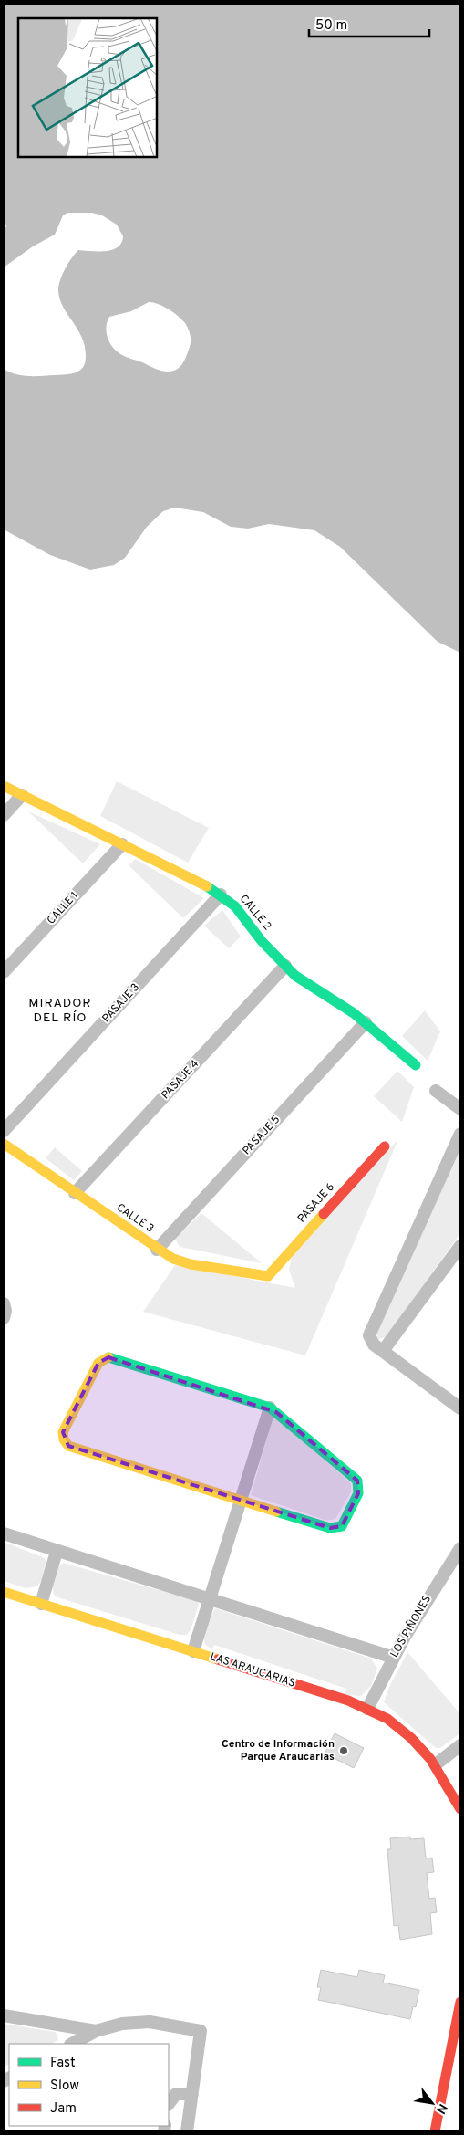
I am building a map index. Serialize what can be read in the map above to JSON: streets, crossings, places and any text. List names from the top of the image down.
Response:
{
  "streets": {
    "street": [
      "CALLE 1",
      "CALLE 2",
      "PASAJE 3",
      "PASAJE 4",
      "PASAJE 5",
      "PASAJE 6",
      "CALLE 3",
      "LOS PIÑONES",
      "LAS ARAUCARIAS"
    ]
  },
  "crossings": [
    ["CALLE 1", "CALLE 2"],
    ["CALLE 2", "PASAJE 3"],
    ["CALLE 2", "PASAJE 4"],
    ["CALLE 2", "PASAJE 5"],
    ["PASAJE 4", "CALLE 3"],
    ["PASAJE 5", "CALLE 3"],
    ["PASAJE 6", "CALLE 3"],
    ["LOS PIÑONES", "LAS ARAUCARIAS"]
  ],
  "districts": ["MIRADOR DEL RÍO"],
  "places": ["Centro de Información Parque Araucarias"],
  "legend": ["Fast", "Slow", "Jam"],
  "scale_bar": "50 m",
  "north": "bottom right"
}
